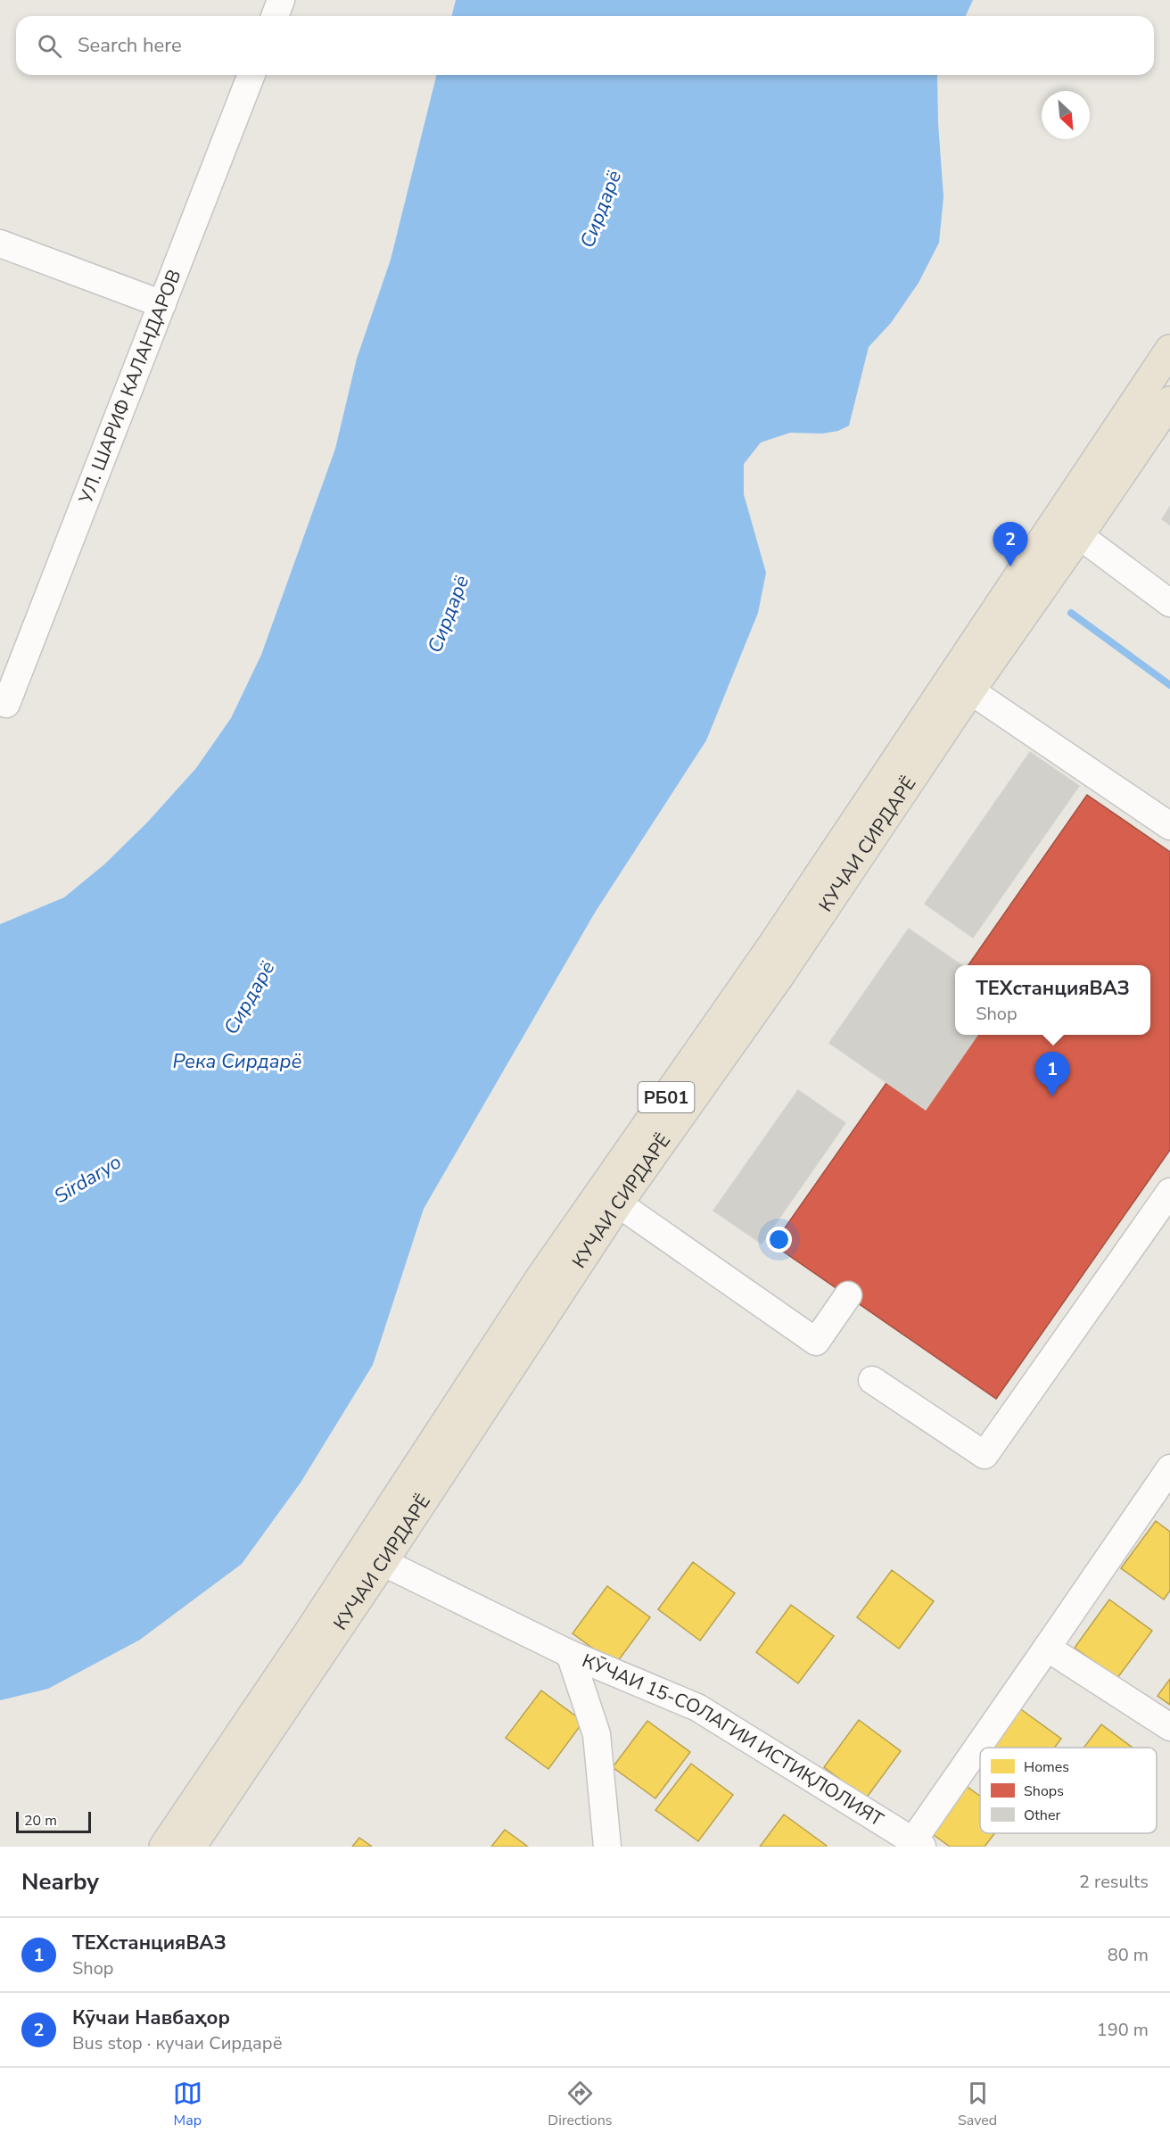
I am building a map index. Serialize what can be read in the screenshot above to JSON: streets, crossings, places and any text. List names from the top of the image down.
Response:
{
  "streets": {
    "highway": ["КУЧАИ СИРДАРЁ", "РБ01"],
    "street": ["УЛ. ШАРИФ КАЛАНДАРОВ", "КӮЧАИ 15-СОЛАГИИ ИСТИҚЛОЛИЯТ"]
  },
  "crossings": [
    ["КУЧАИ СИРДАРЁ", "РБ01"],
    ["КУЧАИ СИРДАРЁ", "КӮЧАИ 15-СОЛАГИИ ИСТИҚЛОЛИЯТ"],
    ["РБ01", "КӮЧАИ 15-СОЛАГИИ ИСТИҚЛОЛИЯТ"]
  ],
  "water": ["Сирдарё", "Река Сирдарё", "Sirdaryo"],
  "legend": ["Homes", "Shops", "Other"],
  "scale_bar": "20 m",
  "north": "bottom right",
  "page": {
    "search": "Search here",
    "pins": ["2", "1"],
    "popup": ["ТЕХстанцияВАЗ", "Shop"],
    "scale": "20 m",
    "heading": ["Nearby", "2 results"],
    "list": [
      {
        "mark": "1",
        "name": "ТЕХстанцияВАЗ",
        "note": "Shop",
        "value": "80 m"
      },
      {
        "mark": "2",
        "name": "Кӯчаи Навбаҳор",
        "note": "Bus stop · кучаи Сирдарё",
        "value": "190 m"
      }
    ],
    "nav": ["Map", "Directions", "Saved"]
  }
}
